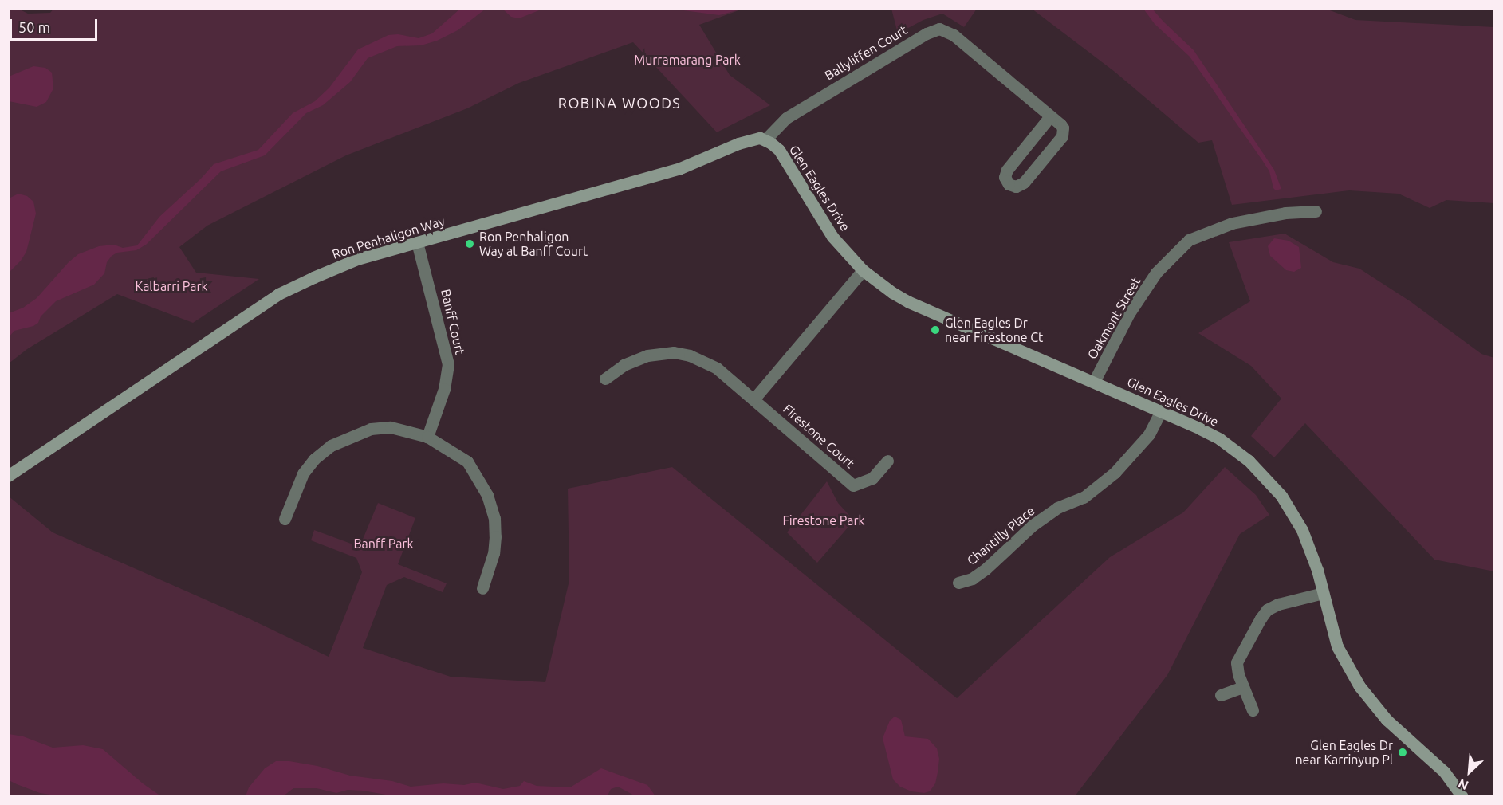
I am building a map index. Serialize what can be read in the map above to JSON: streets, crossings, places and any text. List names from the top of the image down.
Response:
{
  "streets": {
    "street": [
      "Ballyliffen Court",
      "Glen Eagles Drive",
      "Ron Penhaligon Way",
      "Oakmont Street",
      "Banff Court",
      "Firestone Court",
      "Chantilly Place"
    ]
  },
  "crossings": [
    ["Ballyliffen Court", "Glen Eagles Drive"],
    ["Ballyliffen Court", "Ron Penhaligon Way"],
    ["Glen Eagles Drive", "Ron Penhaligon Way"],
    ["Glen Eagles Drive", "Oakmont Street"],
    ["Glen Eagles Drive", "Chantilly Place"],
    ["Ron Penhaligon Way", "Banff Court"]
  ],
  "districts": ["ROBINA WOODS"],
  "parks": [
    "Murramarang Park",
    "Kalbarri Park",
    "Firestone Park",
    "Banff Park"
  ],
  "places": ["Ron Penhaligon Way at Banff Court", "Glen Eagles Dr near Firestone Ct", "Glen Eagles Dr near Karrinyup Pl"],
  "scale_bar": "50 m",
  "north": "bottom left"
}
